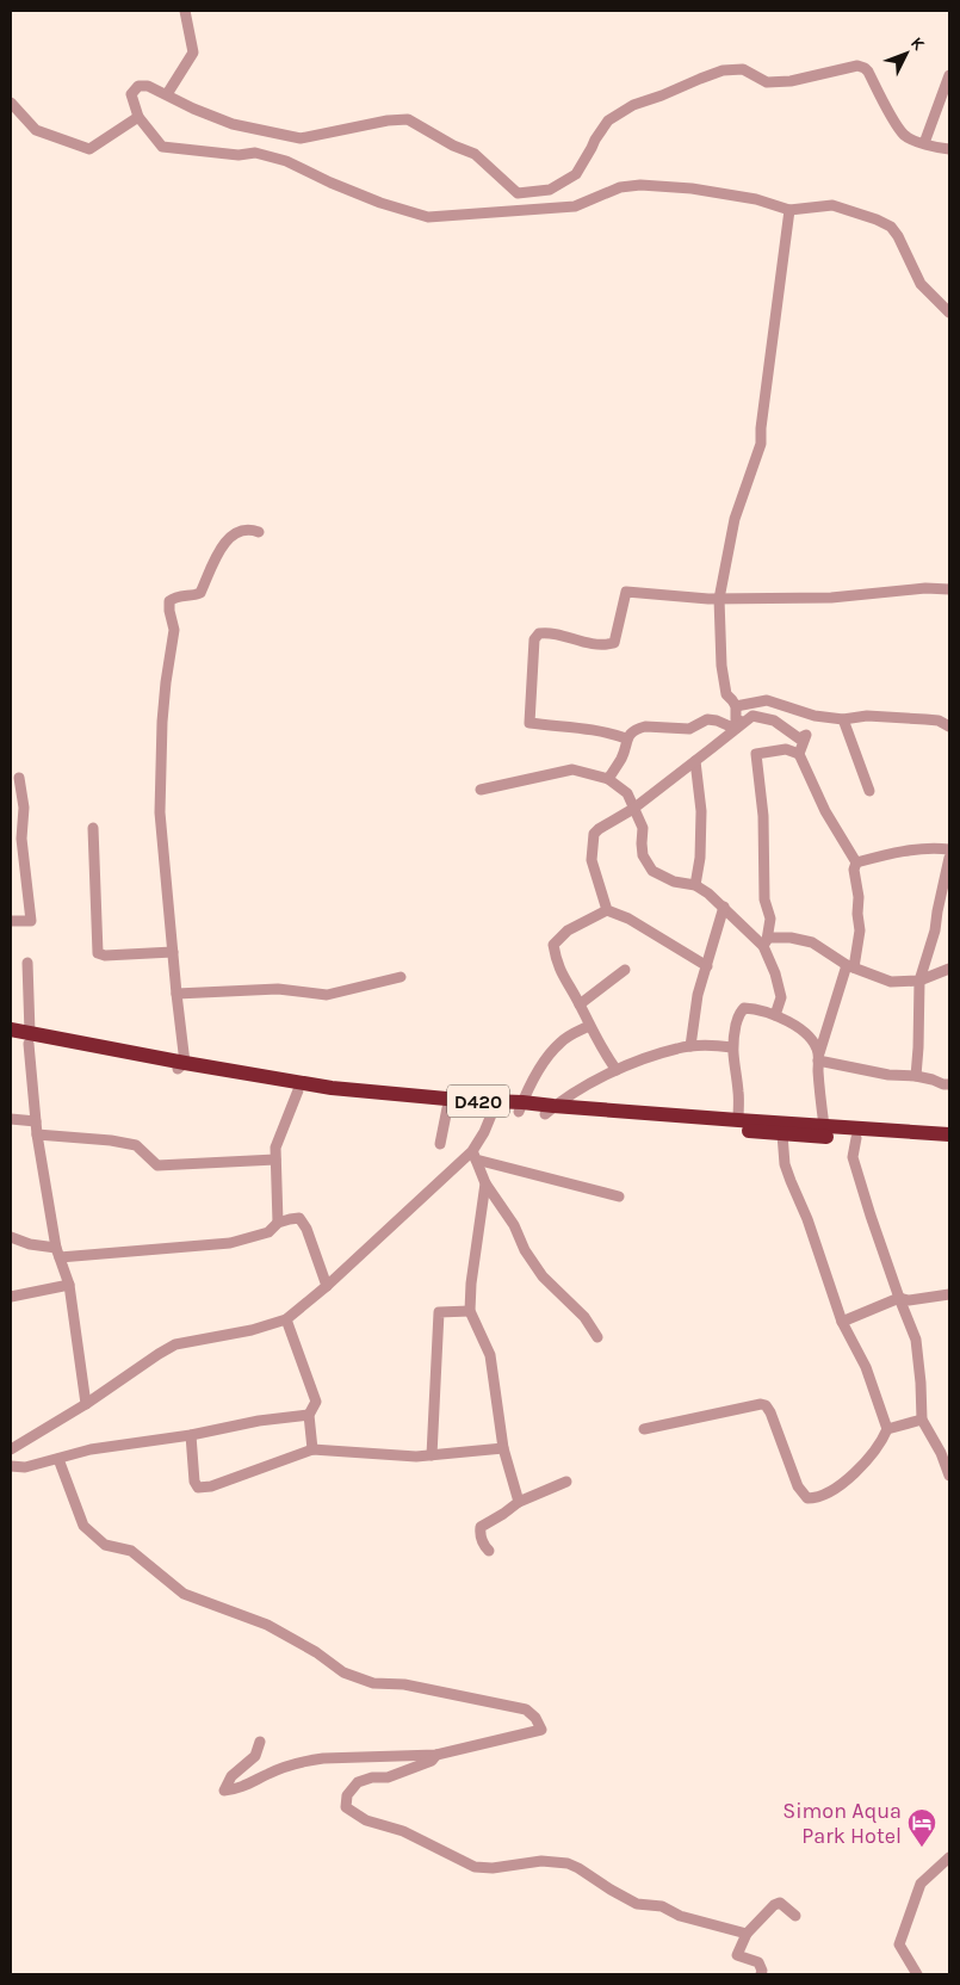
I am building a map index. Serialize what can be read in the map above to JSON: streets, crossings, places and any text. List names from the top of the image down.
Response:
{
  "streets": {
    "highway": ["D420"]
  },
  "places": {
    "hotel": ["Simon Aqua Park Hotel"]
  },
  "north": "top right"
}
